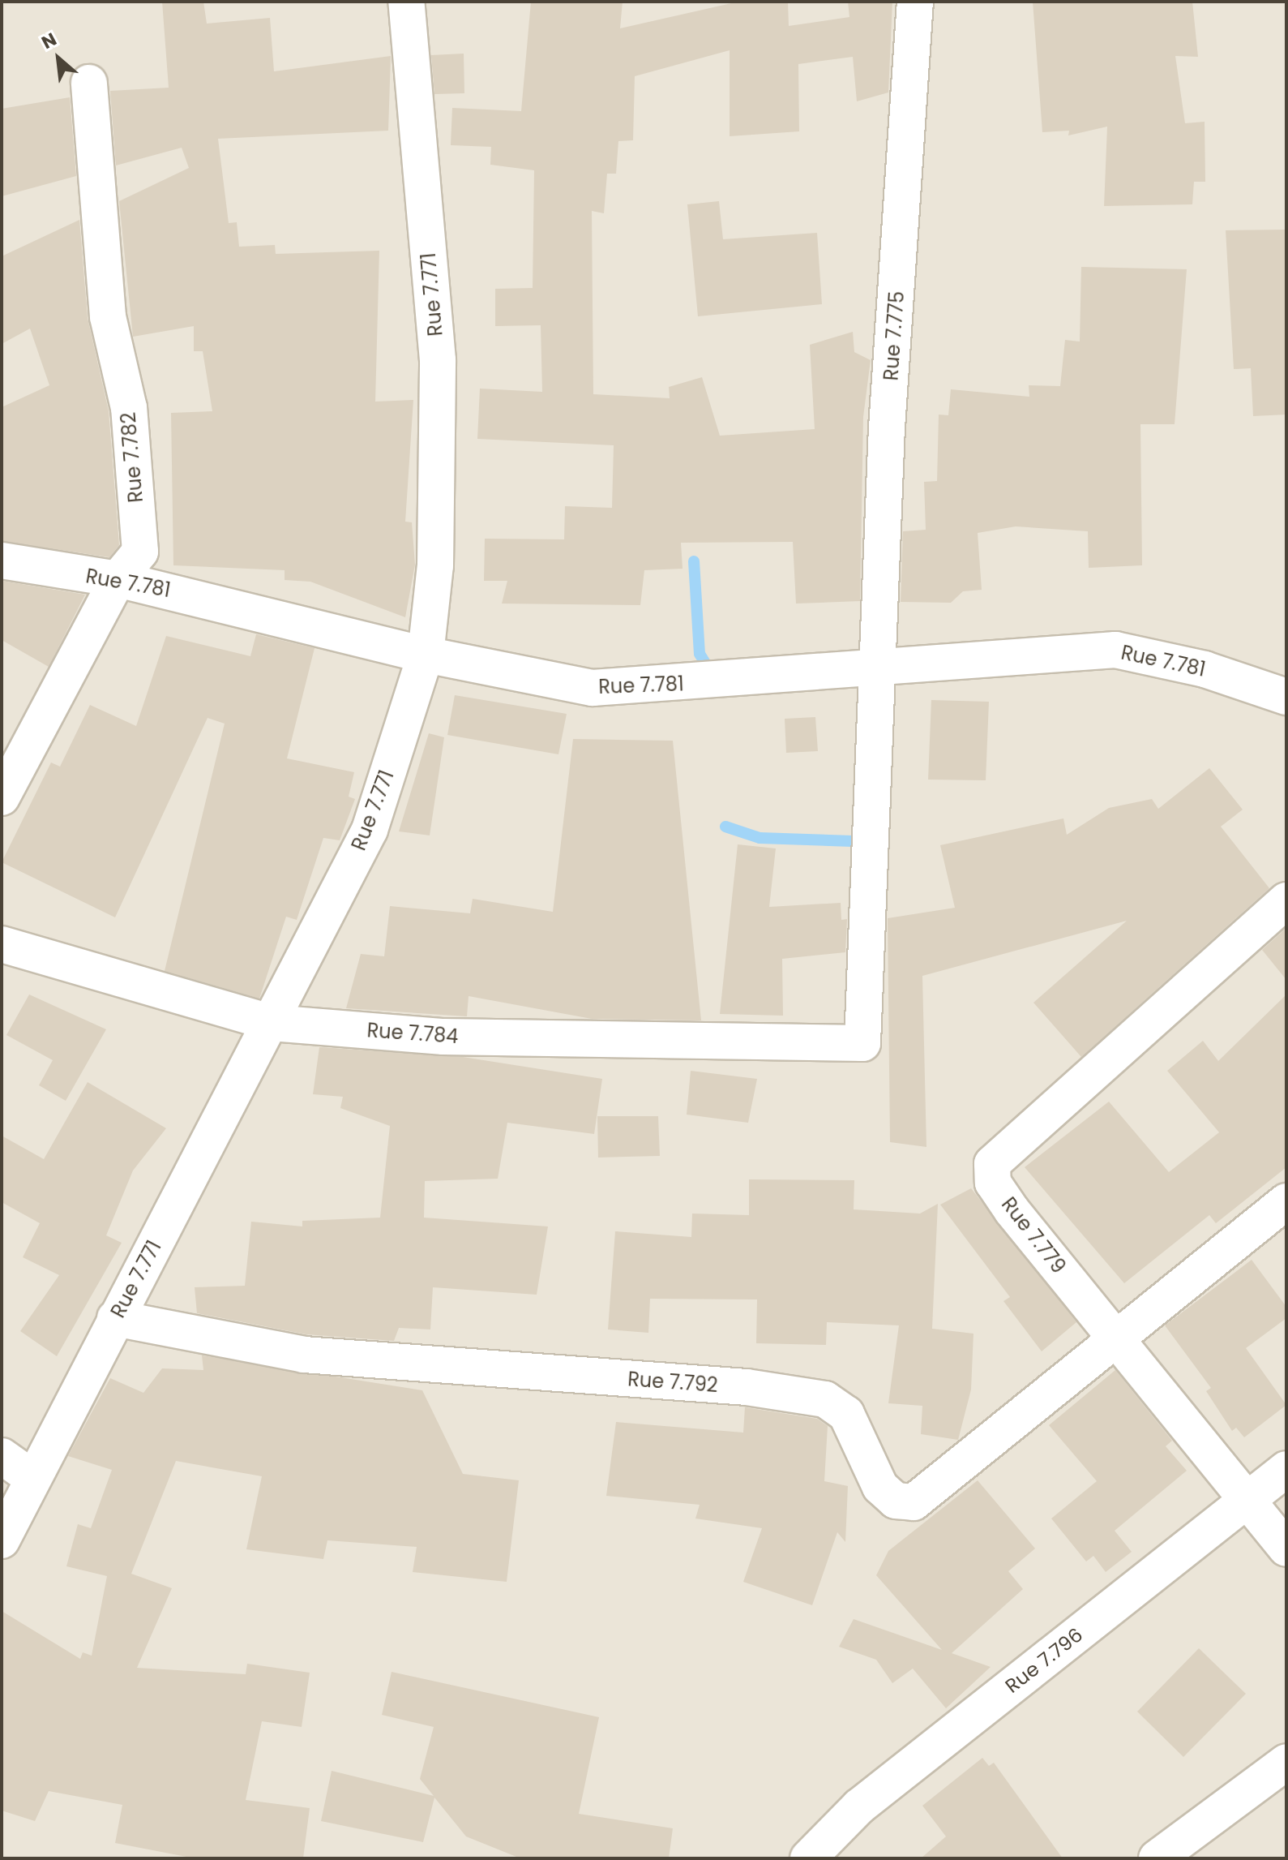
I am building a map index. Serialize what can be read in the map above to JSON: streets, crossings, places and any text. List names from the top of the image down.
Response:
{
  "streets": {
    "street": [
      "Rue 7.771",
      "Rue 7.775",
      "Rue 7.782",
      "Rue 7.781",
      "Rue 7.784",
      "Rue 7.779",
      "Rue 7.792",
      "Rue 7.796"
    ]
  },
  "crossings": [
    ["Rue 7.771", "Rue 7.781"],
    ["Rue 7.771", "Rue 7.784"],
    ["Rue 7.771", "Rue 7.792"],
    ["Rue 7.775", "Rue 7.781"],
    ["Rue 7.775", "Rue 7.784"],
    ["Rue 7.782", "Rue 7.781"],
    ["Rue 7.779", "Rue 7.792"],
    ["Rue 7.779", "Rue 7.796"]
  ],
  "north": "top left"
}
